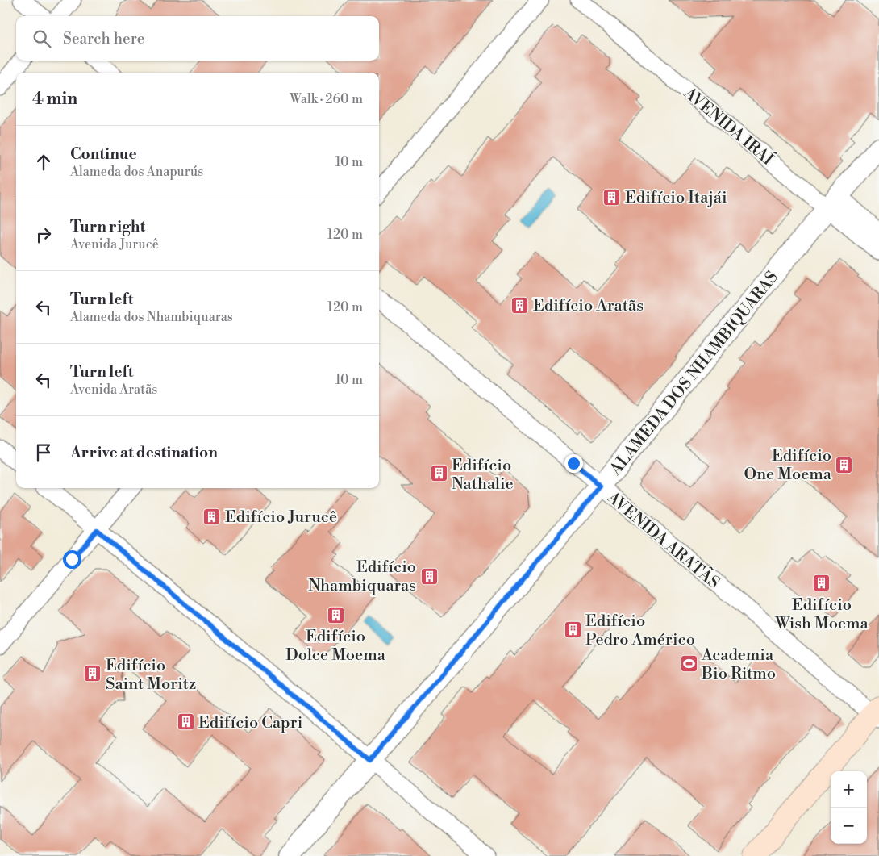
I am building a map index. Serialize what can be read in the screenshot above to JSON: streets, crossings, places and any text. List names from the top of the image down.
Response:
{
  "streets": {
    "street": ["AVENIDA IRAÍ", "ALAMEDA DOS NHAMBIQUARAS", "AVENIDA ARATÃS"]
  },
  "crossings": [
    ["AVENIDA IRAÍ", "ALAMEDA DOS NHAMBIQUARAS"],
    ["ALAMEDA DOS NHAMBIQUARAS", "AVENIDA ARATÃS"]
  ],
  "places": {
    "building": [
      "Edifício Itajái",
      "Edifício Aratãs",
      "Edifício One Moema",
      "Edifício Nathalie",
      "Edifício Jurucê",
      "Edifício Nhambiquaras",
      "Edifício Wish Moema",
      "Edifício Dolce Moema",
      "Edifício Pedro Américo",
      "Edifício Saint Moritz",
      "Edifício Capri"
    ],
    "sports": ["Academia Bio Ritmo"]
  },
  "page": {
    "search": "Search here",
    "heading": ["4 min", "Walk · 260 m"],
    "list": [
      ["Continue", "Alameda dos Anapurús", "10 m"],
      ["Turn right", "Avenida Jurucê", "120 m"],
      ["Turn left", "Alameda dos Nhambiquaras", "120 m"],
      ["Turn left", "Avenida Aratãs", "10 m"],
      "Arrive at destination"
    ],
    "map_buttons": ["+", "−"]
  }
}
